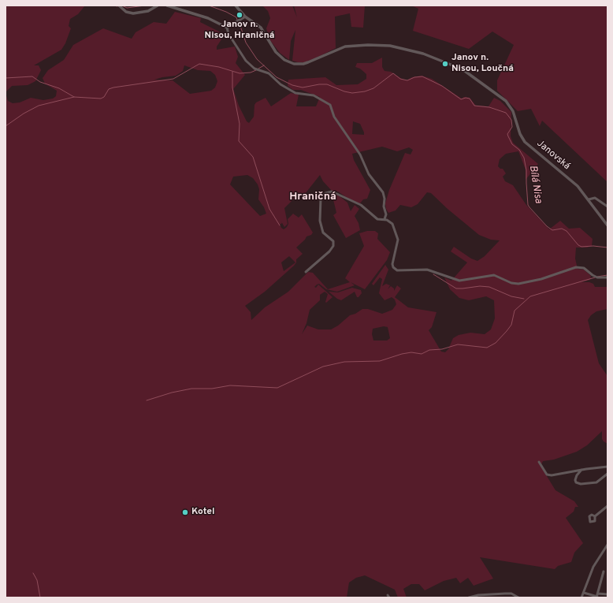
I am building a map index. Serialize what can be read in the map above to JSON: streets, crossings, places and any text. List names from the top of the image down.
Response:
{
  "streets": {
    "street": ["Janovská"]
  },
  "districts": ["Hraničná"],
  "water": ["Bílá Nisa"],
  "places": ["Janov n. Nisou, Hraničná", "Janov n. Nisou, Loučná", "Kotel"]
}
